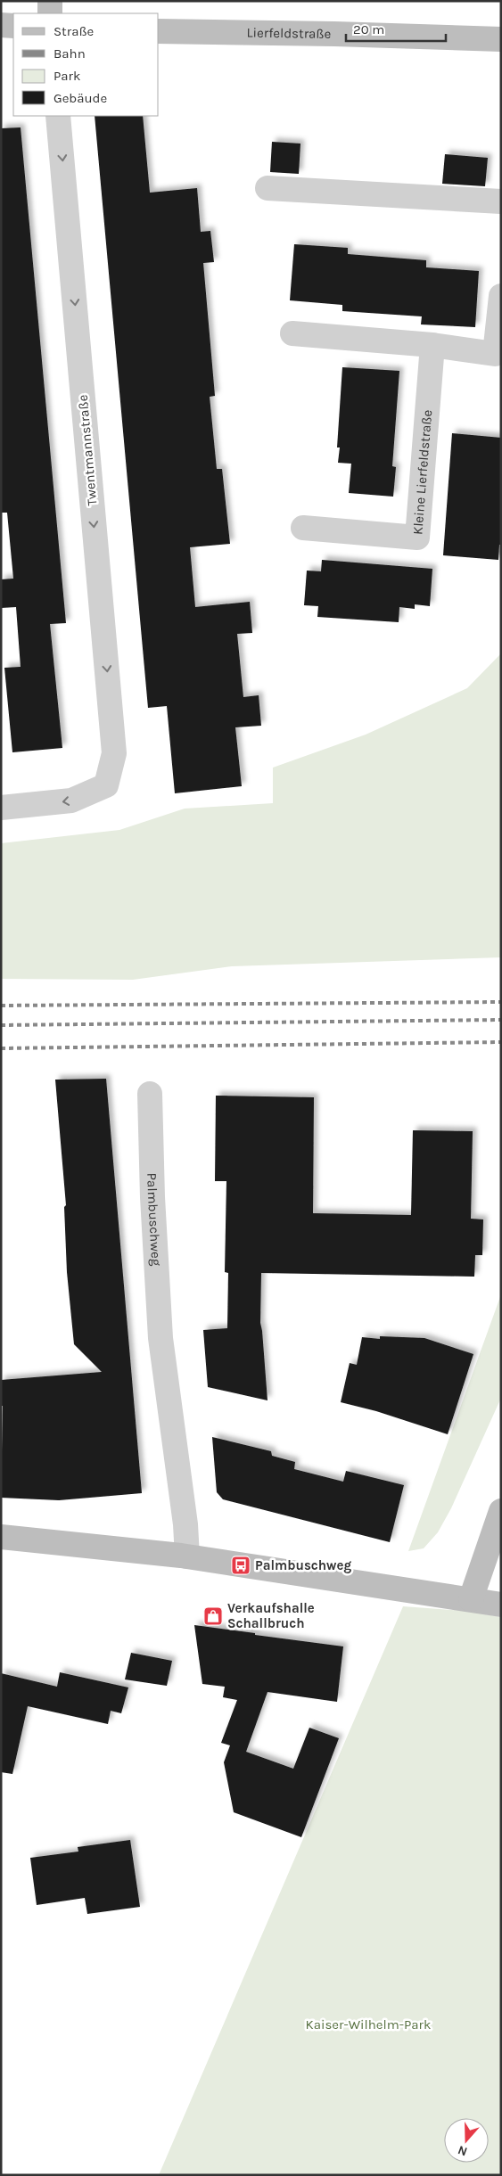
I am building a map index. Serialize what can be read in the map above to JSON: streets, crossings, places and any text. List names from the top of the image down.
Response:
{
  "streets": {
    "street": [
      "Lierfeldstraße",
      "Twentmannstraße",
      "Kleine Lierfeldstraße",
      "Palmbuschweg"
    ]
  },
  "one_way": ["Twentmannstraße"],
  "parks": ["Kaiser-Wilhelm-Park"],
  "places": {
    "bus stop": ["Palmbuschweg"],
    "shop": ["Verkaufshalle Schallbruch"]
  },
  "legend": [
    "Straße",
    "Bahn",
    "Park",
    "Gebäude"
  ],
  "scale_bar": "20 m",
  "north": "bottom"
}
